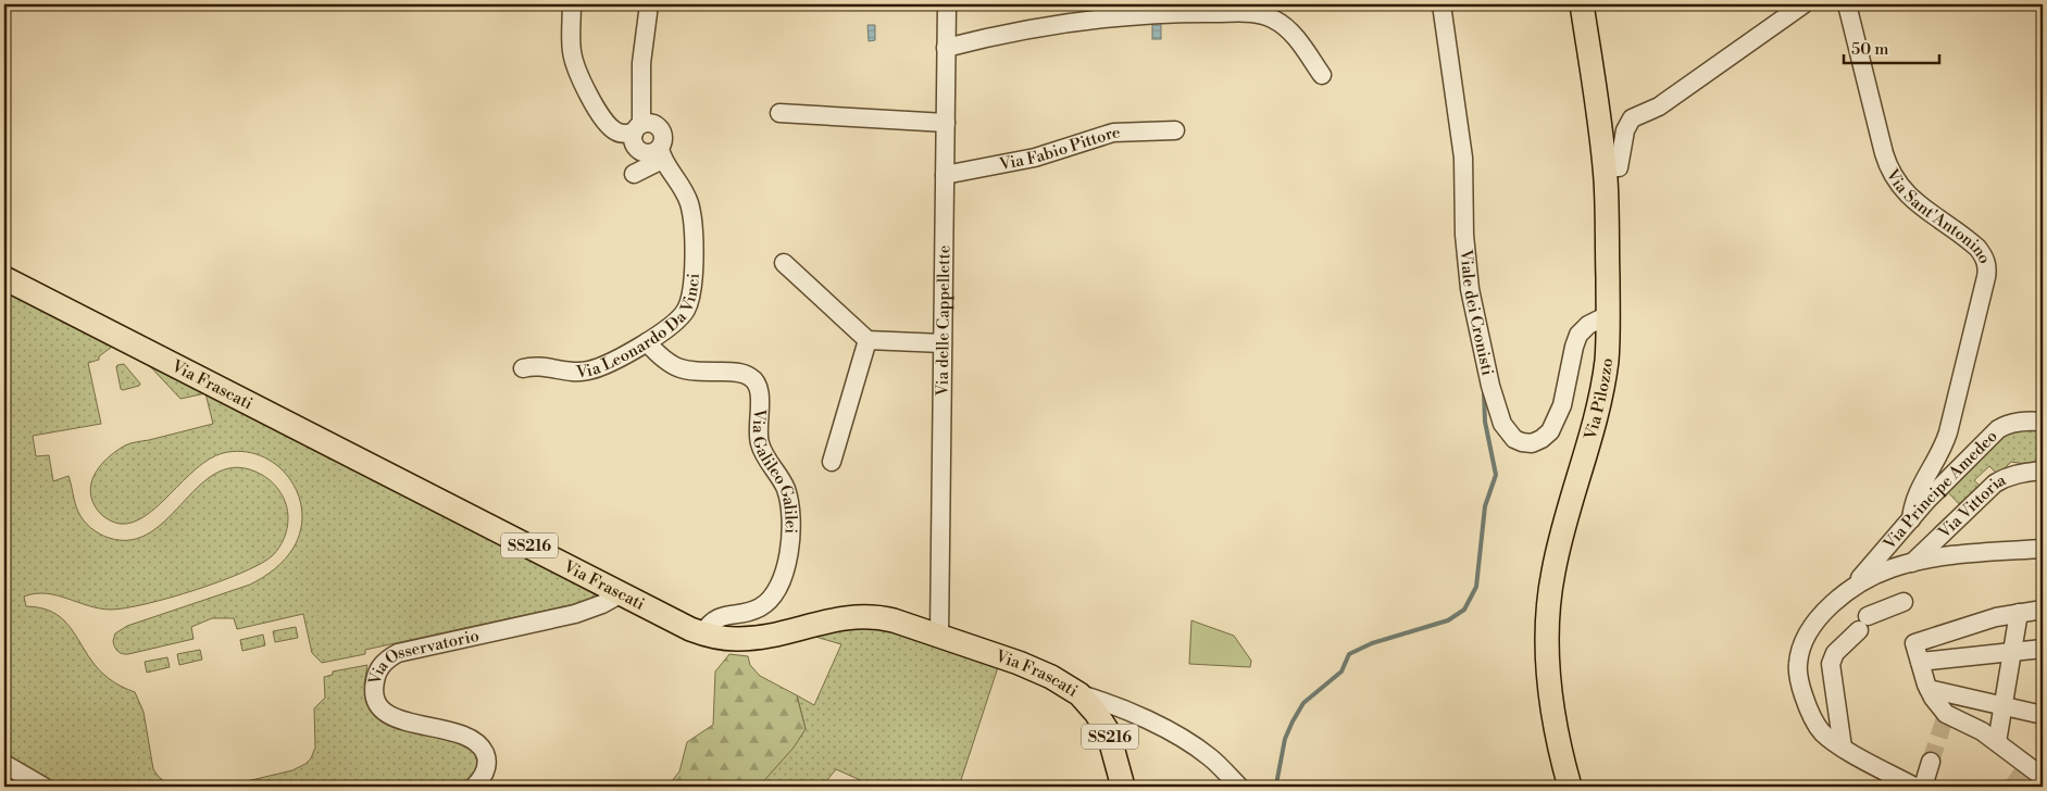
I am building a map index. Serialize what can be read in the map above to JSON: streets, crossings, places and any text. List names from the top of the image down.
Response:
{
  "streets": {
    "main road": ["Via Frascati", "Via Pilozzo", "SS216"],
    "street": [
      "Via Fabio Pittore",
      "Via Sant'Antonino",
      "Viale dei Cronisti",
      "Via Leonardo Da Vinci",
      "Via delle Cappellette",
      "Via Galileo Galilei",
      "Via Principe Amedeo",
      "Via Vittoria",
      "Via Osservatorio"
    ]
  },
  "crossings": [
    ["Via Fabio Pittore", "Via delle Cappellette"],
    ["Via Sant'Antonino", "Via Principe Amedeo"],
    ["Viale dei Cronisti", "Via Pilozzo"],
    ["Via Leonardo Da Vinci", "Via Galileo Galilei"],
    ["Via delle Cappellette", "Via Frascati"],
    ["Via Frascati", "Via Galileo Galilei"],
    ["Via Frascati", "Via Osservatorio"]
  ],
  "scale_bar": "50 m"
}
